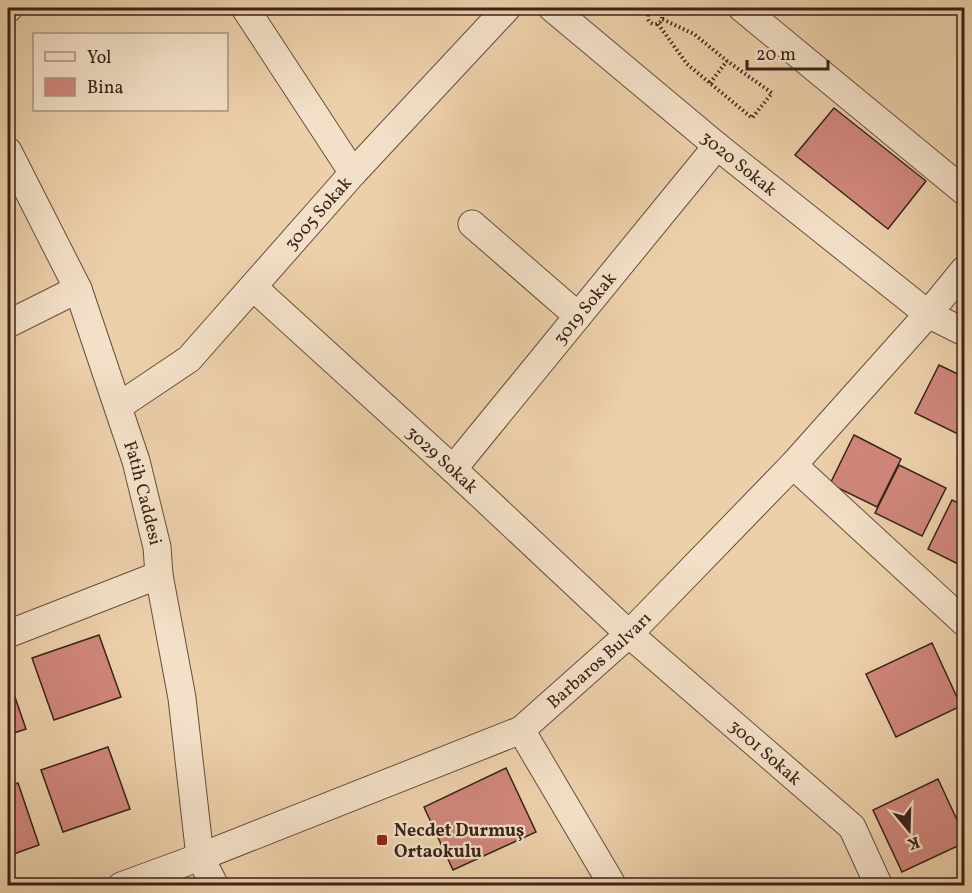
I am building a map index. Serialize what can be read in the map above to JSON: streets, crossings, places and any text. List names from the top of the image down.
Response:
{
  "streets": {
    "street": [
      "3020 Sokak",
      "3005 Sokak",
      "3019 Sokak",
      "3029 Sokak",
      "Fatih Caddesi",
      "Barbaros Bulvarı",
      "3001 Sokak"
    ]
  },
  "crossings": [
    ["3020 Sokak", "3019 Sokak"],
    ["3020 Sokak", "Barbaros Bulvarı"],
    ["3005 Sokak", "3029 Sokak"],
    ["3005 Sokak", "Fatih Caddesi"],
    ["3019 Sokak", "3029 Sokak"],
    ["3029 Sokak", "Barbaros Bulvarı"],
    ["3029 Sokak", "3001 Sokak"],
    ["Fatih Caddesi", "Barbaros Bulvarı"],
    ["Barbaros Bulvarı", "3001 Sokak"]
  ],
  "places": {
    "transit": ["Necdet Durmuş Ortaokulu"]
  },
  "legend": ["Yol", "Bina"],
  "scale_bar": "20 m",
  "north": "bottom"
}
